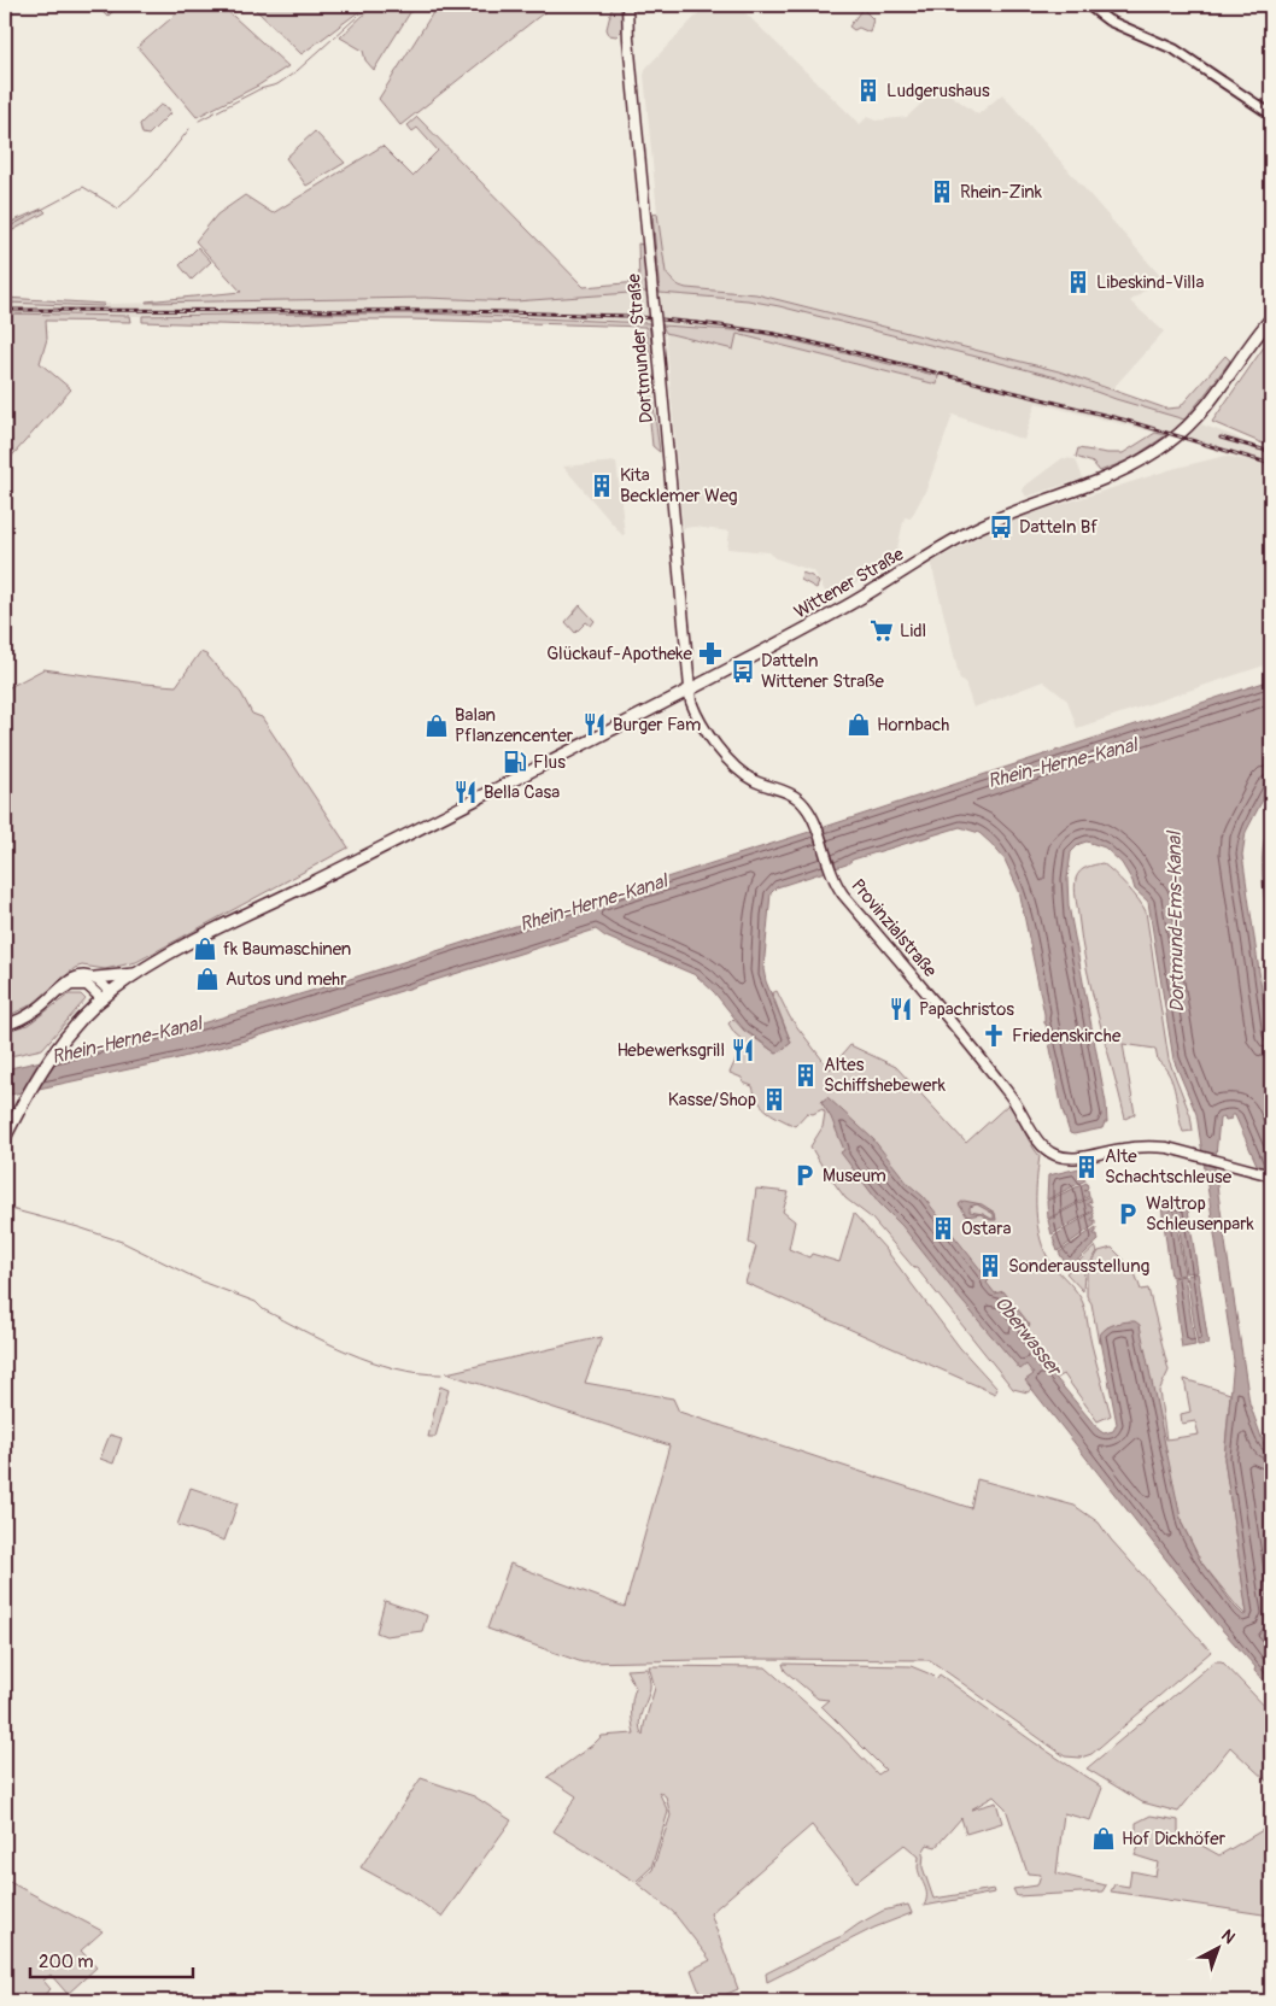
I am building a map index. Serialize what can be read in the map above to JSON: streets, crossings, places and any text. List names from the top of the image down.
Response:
{
  "streets": {
    "main road": ["Dortmunder Straße", "Wittener Straße", "Provinzialstraße"]
  },
  "crossings": [
    ["Dortmunder Straße", "Wittener Straße"],
    ["Dortmunder Straße", "Provinzialstraße"],
    ["Wittener Straße", "Provinzialstraße"]
  ],
  "water": ["Rhein-Herne-Kanal", "Dortmund-Ems-Kanal", "Oberwasser"],
  "places": {
    "building": [
      "Ludgerushaus",
      "Rhein-Zink",
      "Libeskind-Villa",
      "Kita Becklemer Weg",
      "Altes Schiffshebewerk",
      "Kasse/Shop",
      "Alte Schachtschleuse",
      "Ostara",
      "Sonderausstellung"
    ],
    "bus stop": ["Datteln Bf", "Datteln Wittener Straße"],
    "supermarket": ["Lidl"],
    "pharmacy": ["Glückauf-Apotheke"],
    "restaurant": [
      "Burger Fam",
      "Bella Casa",
      "Papachristos",
      "Hebewerksgrill"
    ],
    "shop": [
      "Hornbach",
      "Balan Pflanzencenter",
      "fk Baumaschinen",
      "Autos und mehr",
      "Hof Dickhöfer"
    ],
    "fuel station": ["Flus"],
    "church": ["Friedenskirche"],
    "parking": ["Museum", "Waltrop Schleusenpark"]
  },
  "scale_bar": "200 m",
  "north": "top right"
}
